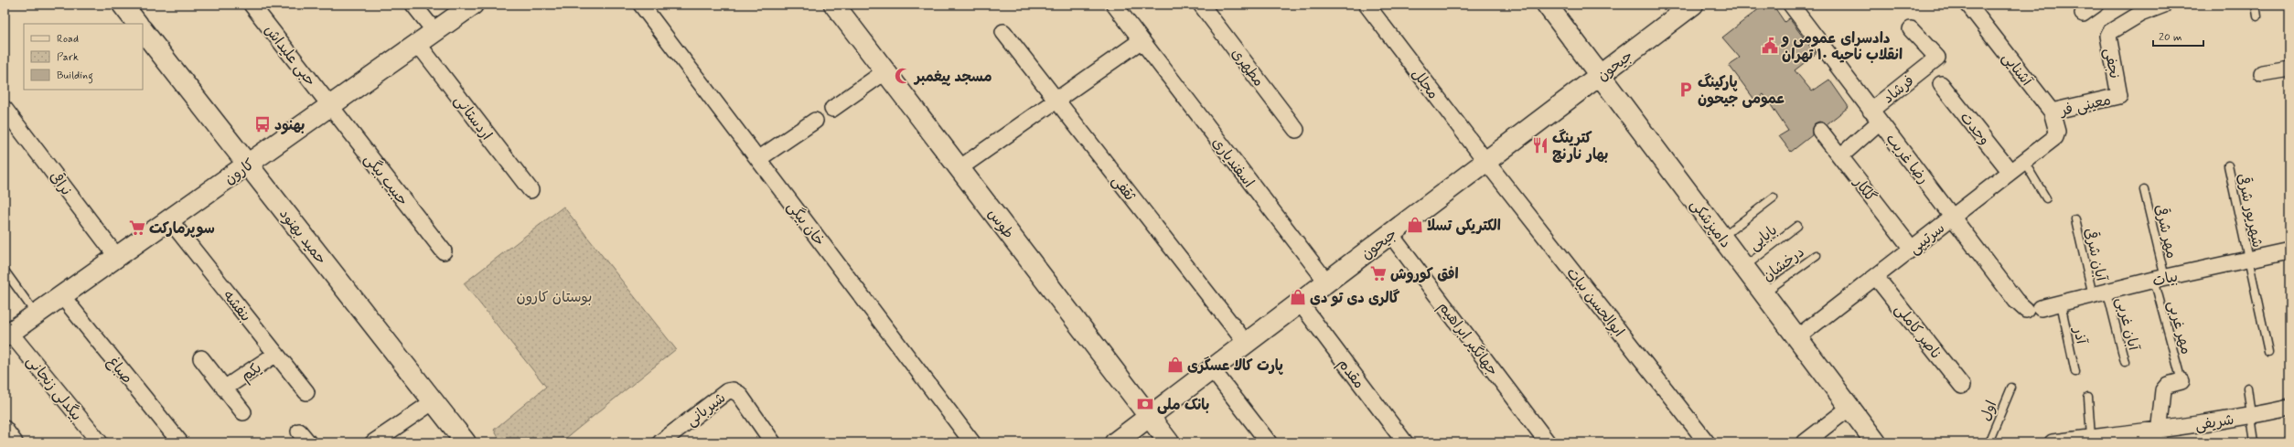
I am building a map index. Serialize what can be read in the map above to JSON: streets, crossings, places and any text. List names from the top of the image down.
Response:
{
  "streets": {
    "main road": [
      "جیحون",
      "کارون",
      "طوس",
      "دامپزشکی",
      "حمید بهنود"
    ],
    "street": [
      "حبی علیداش",
      "نجفی",
      "مطهری",
      "آشنایی",
      "مجلل",
      "فرشاد",
      "معینی فر",
      "اردستانی",
      "وحدت",
      "رضا غریب",
      "اسفندیاری",
      "حبیب بیگی",
      "نراقی",
      "ثقفی",
      "گلکار",
      "خان بیگی",
      "سرتیپی",
      "بیات",
      "ابوالحسن بیات",
      "بنفشه",
      "ناصر کاملی",
      "جهانگیر ابراهیم",
      "صباغ",
      "یکم",
      "مقدم",
      "بیگدلی زنجانی",
      "شیربانی",
      "شریفی"
    ],
    "lane": [
      "شهریور شرقی",
      "مهر شرقی",
      "بابایی",
      "آبان شرقی",
      "درخشان",
      "آبان غربی",
      "مهر غربی",
      "آذر",
      "اول"
    ]
  },
  "crossings": [
    ["حبی علیداش", "کارون"],
    ["حبی علیداش", "حبیب بیگی"],
    ["نجفی", "معینی فر"],
    ["جیحون", "مجلل"],
    ["جیحون", "اسفندیاری"],
    ["جیحون", "ثقفی"],
    ["جیحون", "طوس"],
    ["جیحون", "دامپزشکی"],
    ["جیحون", "ابوالحسن بیات"],
    ["جیحون", "جهانگیر ابراهیم"],
    ["جیحون", "مقدم"],
    ["آشنایی", "معینی فر"],
    ["آشنایی", "سرتیپی"],
    ["مجلل", "ابوالحسن بیات"],
    ["فرشاد", "رضا غریب"],
    ["فرشاد", "گلکار"],
    ["اردستانی", "کارون"],
    ["وحدت", "سرتیپی"],
    ["رضا غریب", "سرتیپی"],
    ["رضا غریب", "بیات"],
    ["کارون", "حبیب بیگی"],
    ["کارون", "نراقی"],
    ["کارون", "حمید بهنود"],
    ["کارون", "بنفشه"],
    ["کارون", "صباغ"],
    ["کارون", "بیگدلی زنجانی"],
    ["گلکار", "سرتیپی"],
    ["شهریور شرقی", "بیات"],
    ["دامپزشکی", "بابایی"],
    ["دامپزشکی", "سرتیپی"],
    ["دامپزشکی", "درخشان"],
    ["مهر شرقی", "بیات"],
    ["مهر شرقی", "مهر غربی"],
    ["سرتیپی", "ناصر کاملی"],
    ["آبان شرقی", "بیات"],
    ["آبان شرقی", "آبان غربی"],
    ["بیات", "آبان غربی"],
    ["بیات", "مهر غربی"],
    ["بیات", "آذر"],
    ["بنفشه", "یکم"]
  ],
  "parks": ["بوستان کارون"],
  "places": {
    "public building": ["دادسرای عمومی و انقلاب ناحیه ۱۰ تهران"],
    "mosque": ["مسجد پیغمبر"],
    "parking": ["پارکینگ عمومی جیحون"],
    "bus stop": ["بهنود"],
    "restaurant": ["کترینگ بهار نارنج"],
    "shop": ["الکتریکی تسلا", "گالری دی تو دی", "پارت کالا عسگری"],
    "supermarket": ["سوپرمارکت", "افق کوروش"],
    "bank": ["بانک ملی"]
  },
  "legend": ["Road", "Park", "Building"],
  "scale_bar": "20 m"
}
